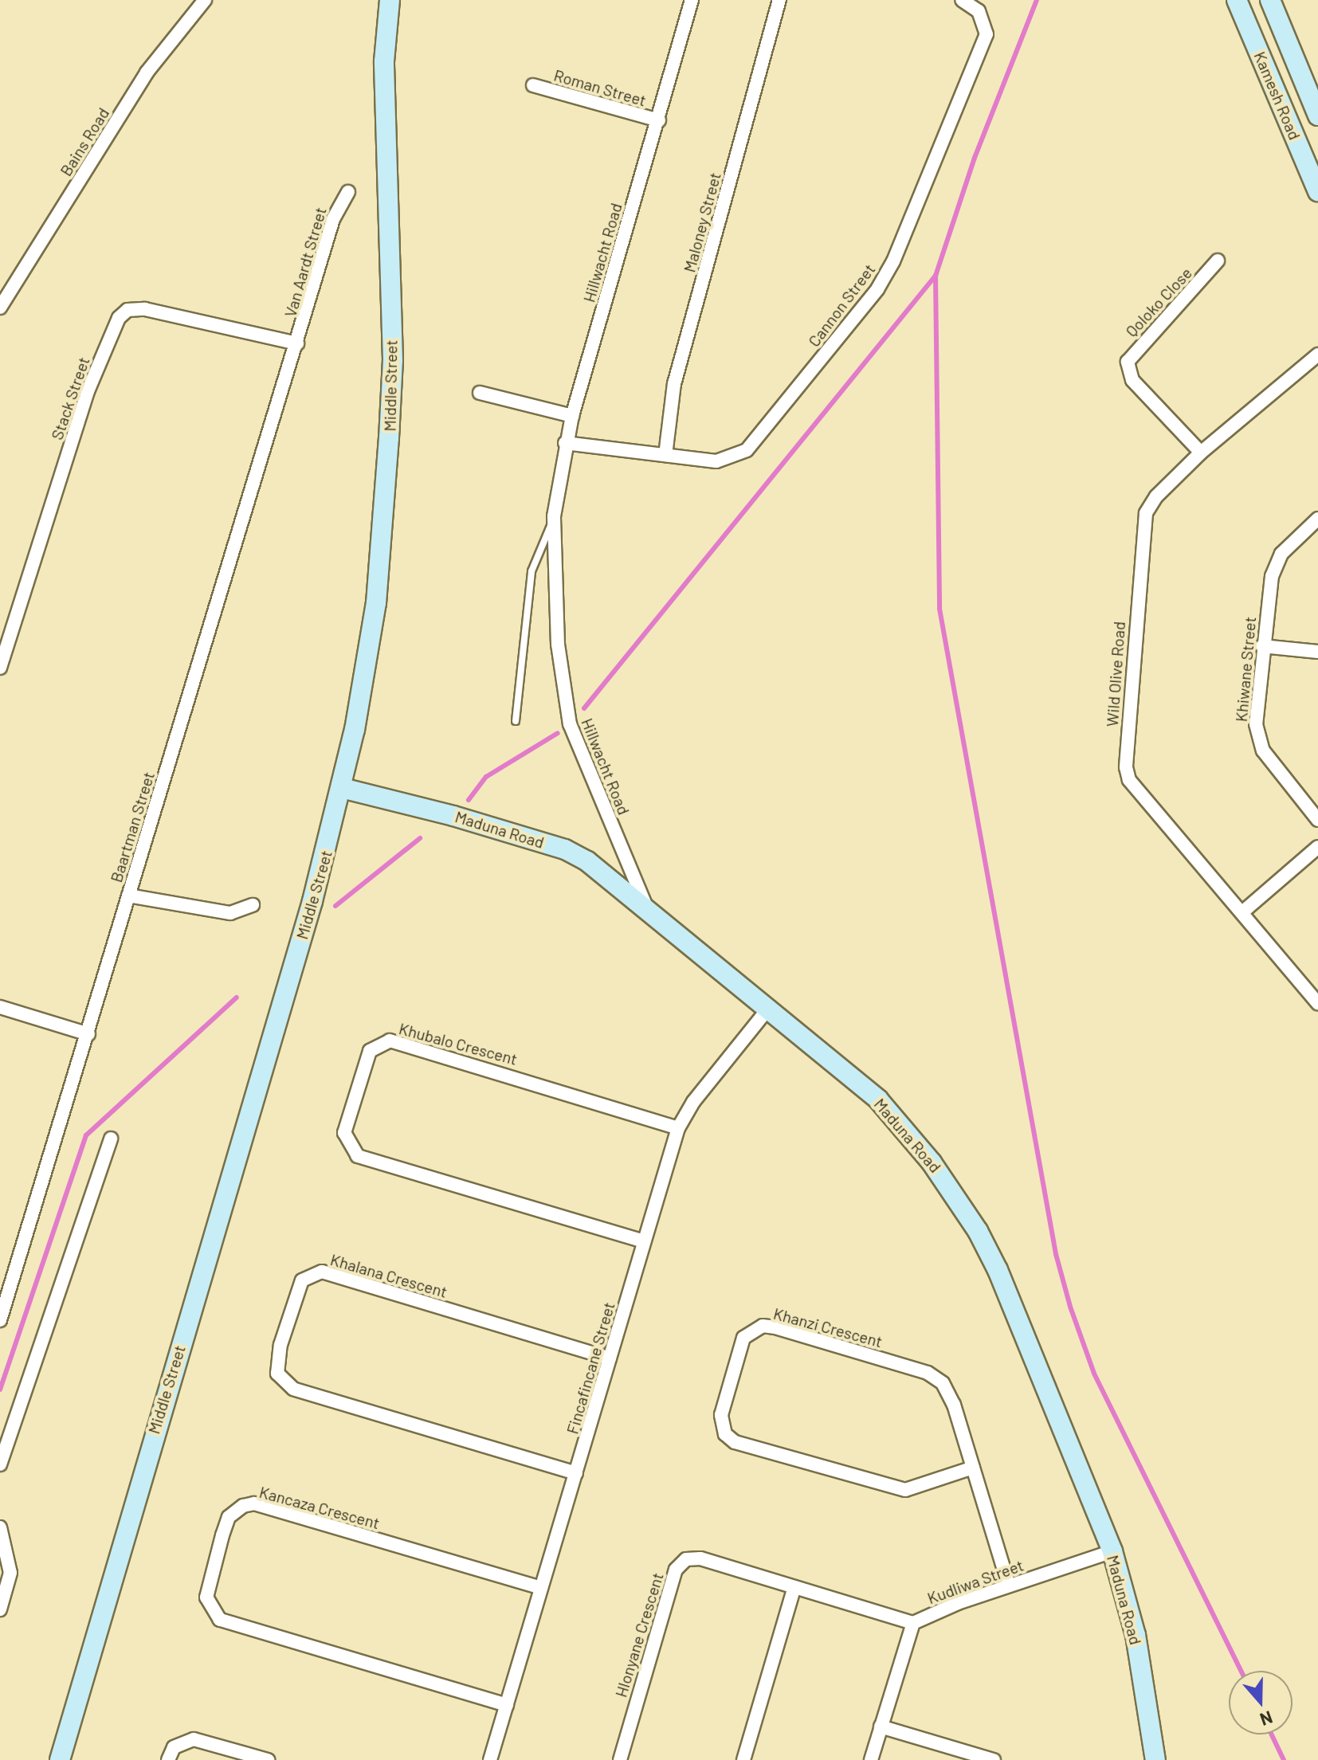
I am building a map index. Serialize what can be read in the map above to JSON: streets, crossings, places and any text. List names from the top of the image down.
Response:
{
  "streets": {
    "main road": ["Kamesh Road", "Middle Street", "Maduna Road"],
    "street": [
      "Roman Street",
      "Bains Road",
      "Maloney Street",
      "Hillwacht Road",
      "Van Aardt Street",
      "Qoloko Close",
      "Cannon Street",
      "Stack Street",
      "Khiwane Street",
      "Wild Olive Road",
      "Baartman Street",
      "Khubalo Crescent",
      "Khalana Crescent",
      "Khanzi Crescent",
      "Fincafincane Street",
      "Kancaza Crescent",
      "Kudliwa Street",
      "Hlonyane Crescent"
    ]
  },
  "crossings": [
    ["Roman Street", "Hillwacht Road"],
    ["Maloney Street", "Cannon Street"],
    ["Hillwacht Road", "Cannon Street"],
    ["Hillwacht Road", "Maduna Road"],
    ["Van Aardt Street", "Stack Street"],
    ["Van Aardt Street", "Baartman Street"],
    ["Qoloko Close", "Wild Olive Road"],
    ["Middle Street", "Maduna Road"],
    ["Stack Street", "Baartman Street"],
    ["Maduna Road", "Fincafincane Street"],
    ["Maduna Road", "Kudliwa Street"],
    ["Khubalo Crescent", "Fincafincane Street"],
    ["Khalana Crescent", "Fincafincane Street"],
    ["Khanzi Crescent", "Kudliwa Street"],
    ["Fincafincane Street", "Kancaza Crescent"],
    ["Kudliwa Street", "Hlonyane Crescent"]
  ],
  "north": "bottom"
}
